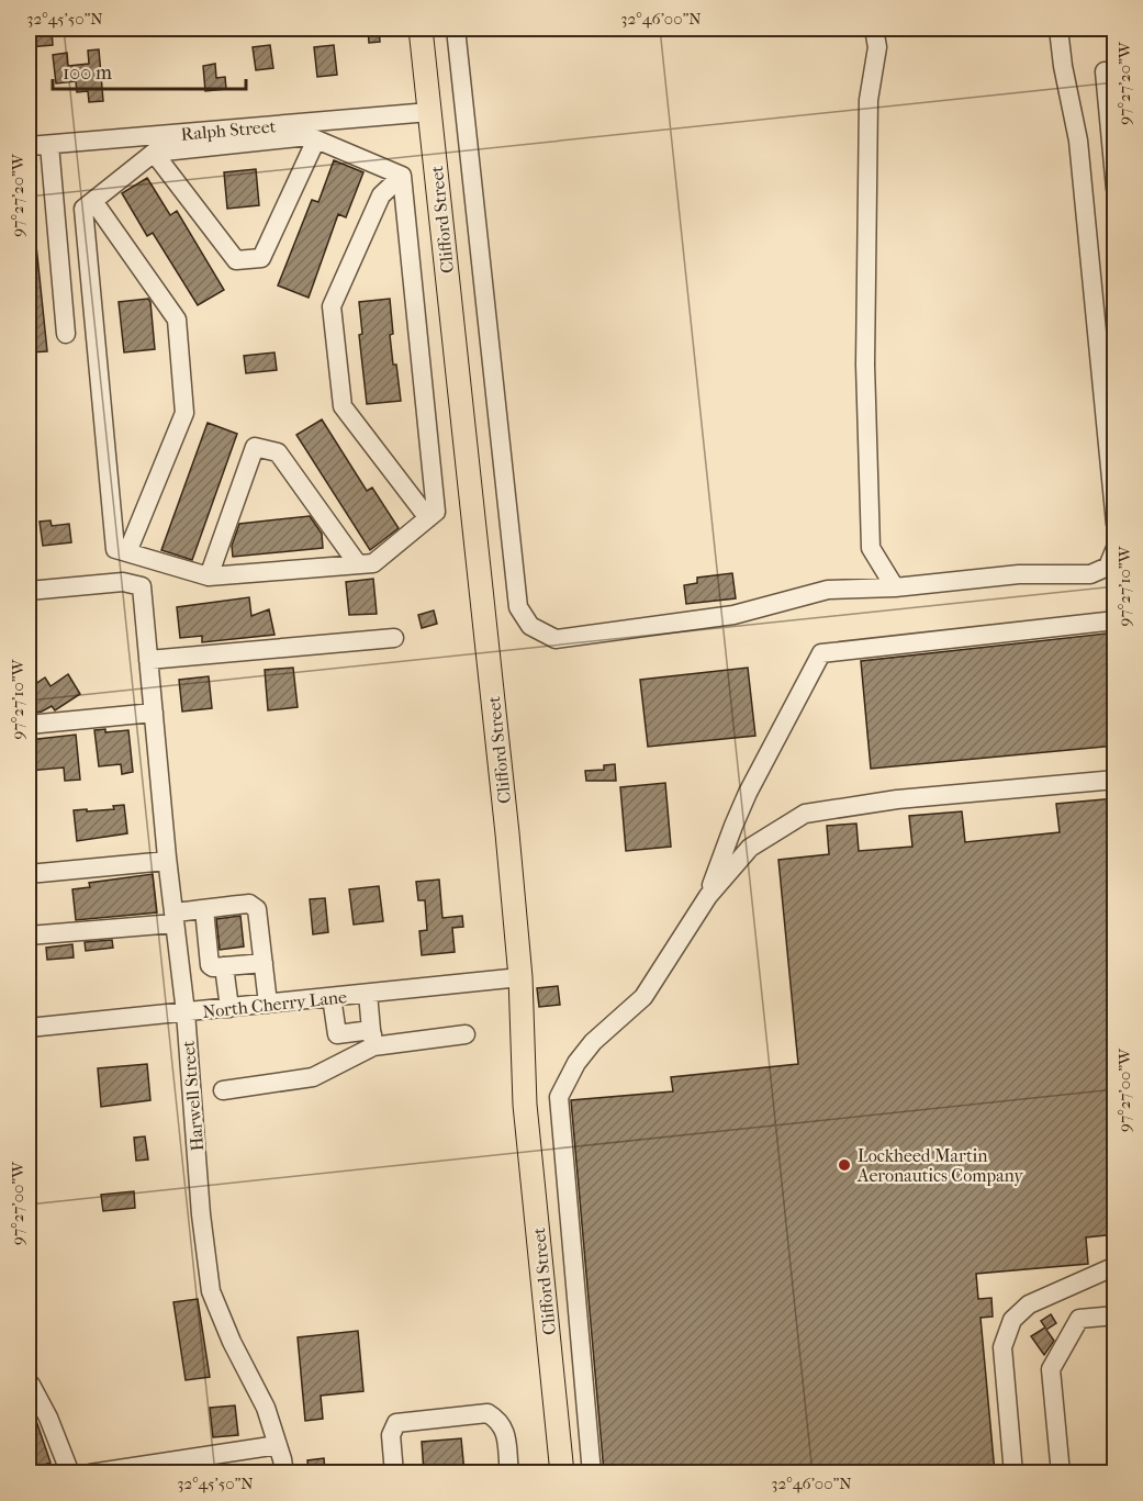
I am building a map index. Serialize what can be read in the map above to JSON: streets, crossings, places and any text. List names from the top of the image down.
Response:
{
  "streets": {
    "main road": ["Clifford Street"],
    "street": ["Ralph Street", "North Cherry Lane", "Harwell Street"]
  },
  "crossings": [
    ["Ralph Street", "Clifford Street"],
    ["Clifford Street", "North Cherry Lane"],
    ["North Cherry Lane", "Harwell Street"]
  ],
  "places": ["Lockheed Martin Aeronautics Company"],
  "scale_bar": "100 m",
  "coordinates": [
    "32°45'50\"N",
    "32°46'00\"N",
    "97°27'20\"W",
    "97°27'10\"W",
    "97°27'00\"W"
  ]
}
